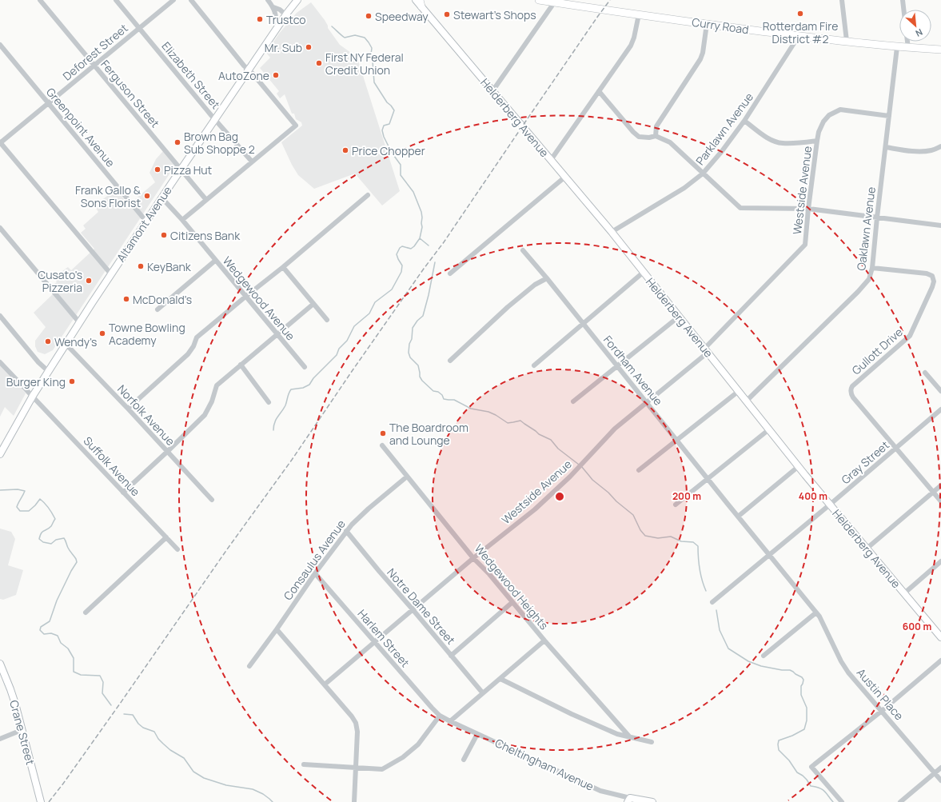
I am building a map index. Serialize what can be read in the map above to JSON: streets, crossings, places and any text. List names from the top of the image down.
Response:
{
  "streets": {
    "main road": ["Curry Road"],
    "street": [
      "Deforest Street",
      "Elizabeth Street",
      "Ferguson Street",
      "Helderberg Avenue",
      "Greenpoint Avenue",
      "Parklawn Avenue",
      "Westside Avenue",
      "Altamont Avenue",
      "Oaklawn Avenue",
      "Wedgewood Avenue",
      "Gullott Drive",
      "Fordham Avenue",
      "Norfolk Avenue",
      "Gray Street",
      "Suffolk Avenue",
      "Consaulus Avenue",
      "Wedgewood Heights",
      "Notre Dame Street",
      "Harlem Street",
      "Austin Place",
      "Crane Street",
      "Cheltingham Avenue"
    ]
  },
  "crossings": [
    ["Curry Road", "Parklawn Avenue"],
    ["Curry Road", "Oaklawn Avenue"],
    ["Deforest Street", "Elizabeth Street"],
    ["Deforest Street", "Ferguson Street"],
    ["Deforest Street", "Greenpoint Avenue"],
    ["Elizabeth Street", "Altamont Avenue"],
    ["Ferguson Street", "Altamont Avenue"],
    ["Helderberg Avenue", "Parklawn Avenue"],
    ["Helderberg Avenue", "Westside Avenue"],
    ["Helderberg Avenue", "Oaklawn Avenue"],
    ["Helderberg Avenue", "Gray Street"],
    ["Greenpoint Avenue", "Altamont Avenue"],
    ["Westside Avenue", "Oaklawn Avenue"],
    ["Westside Avenue", "Fordham Avenue"],
    ["Westside Avenue", "Wedgewood Heights"],
    ["Westside Avenue", "Notre Dame Street"],
    ["Westside Avenue", "Harlem Street"],
    ["Altamont Avenue", "Wedgewood Avenue"],
    ["Altamont Avenue", "Norfolk Avenue"],
    ["Altamont Avenue", "Suffolk Avenue"],
    ["Oaklawn Avenue", "Gullott Drive"],
    ["Gullott Drive", "Gray Street"],
    ["Fordham Avenue", "Gray Street"],
    ["Fordham Avenue", "Austin Place"],
    ["Gray Street", "Austin Place"],
    ["Consaulus Avenue", "Wedgewood Heights"],
    ["Consaulus Avenue", "Notre Dame Street"],
    ["Consaulus Avenue", "Harlem Street"],
    ["Harlem Street", "Cheltingham Avenue"]
  ],
  "places": [
    "Rotterdam Fire District #2",
    "Stewart's Shops",
    "Speedway",
    "Trustco",
    "Mr. Sub",
    "First NY Federal Credit Union",
    "AutoZone",
    "Brown Bag Sub Shoppe 2",
    "Price Chopper",
    "Pizza Hut",
    "Frank Gallo & Sons Florist",
    "Citizens Bank",
    "KeyBank",
    "Cusato's Pizzeria",
    "McDonald's",
    "Towne Bowling Academy",
    "Wendy's",
    "Burger King",
    "The Boardroom and Lounge"
  ],
  "north": "bottom right",
  "rings": ["200 m", "400 m", "600 m"]
}
